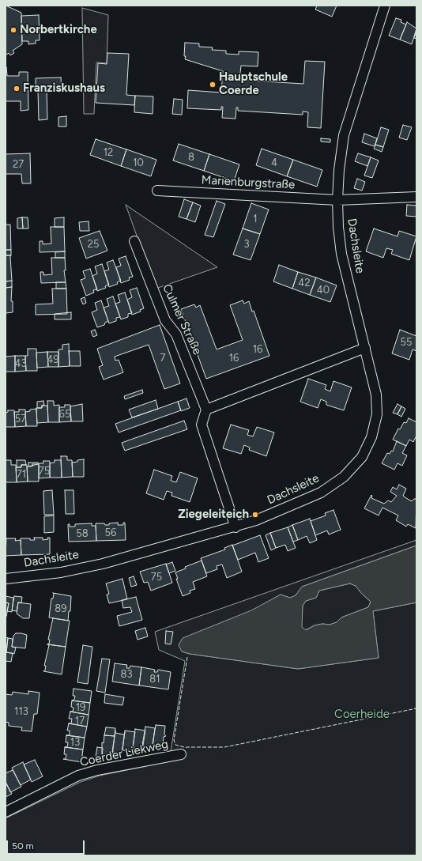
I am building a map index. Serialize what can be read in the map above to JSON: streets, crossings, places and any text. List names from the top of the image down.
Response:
{
  "streets": {
    "street": [
      "Marienburgstraße",
      "Dachsleite",
      "Culmer Straße",
      "Coerder Liekweg"
    ]
  },
  "crossings": [
    ["Marienburgstraße", "Dachsleite"]
  ],
  "parks": ["Coerheide"],
  "places": [
    "Norbertkirche",
    "Hauptschule Coerde",
    "Franziskushaus",
    "Ziegeleiteich"
  ],
  "house_numbers": [
    "12",
    "8",
    "10",
    "4",
    "27",
    "1",
    "25",
    "3",
    "42",
    "40",
    "55",
    "16",
    "7",
    "16",
    "49",
    "43",
    "65",
    "57",
    "75",
    "71",
    "56",
    "58",
    "75",
    "89",
    "83",
    "81",
    "19",
    "113",
    "17",
    "13"
  ],
  "scale_bar": "50 m"
}
